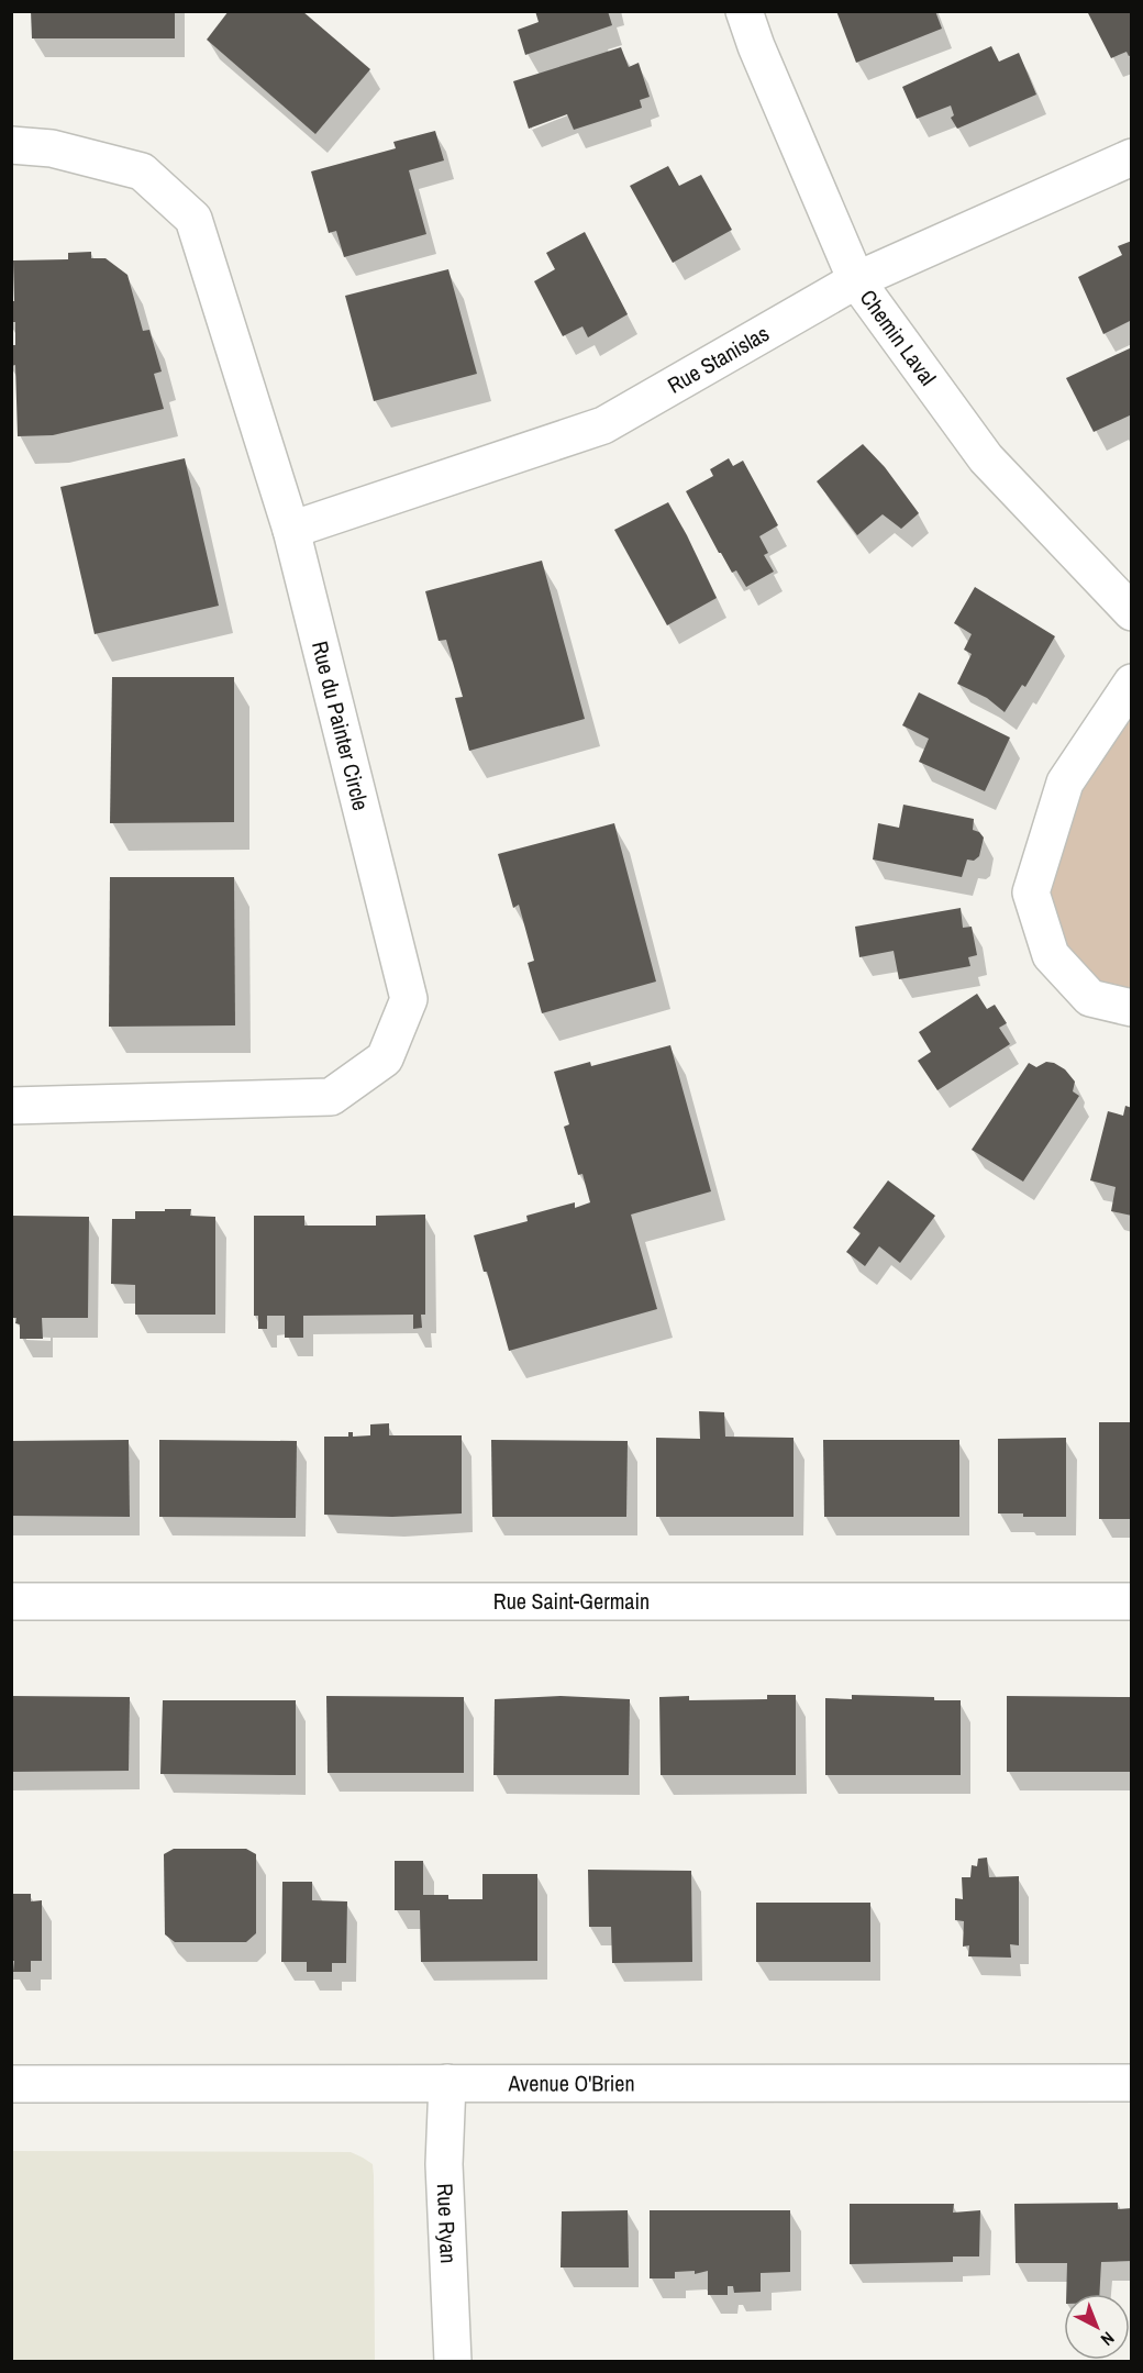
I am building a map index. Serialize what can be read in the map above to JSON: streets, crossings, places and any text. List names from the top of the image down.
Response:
{
  "streets": {
    "street": [
      "Chemin Laval",
      "Rue Stanislas",
      "Rue du Painter Circle",
      "Rue Saint-Germain",
      "Avenue O'Brien",
      "Rue Ryan"
    ]
  },
  "crossings": [
    ["Chemin Laval", "Rue Stanislas"],
    ["Rue Stanislas", "Rue du Painter Circle"],
    ["Avenue O'Brien", "Rue Ryan"]
  ],
  "north": "bottom right"
}
